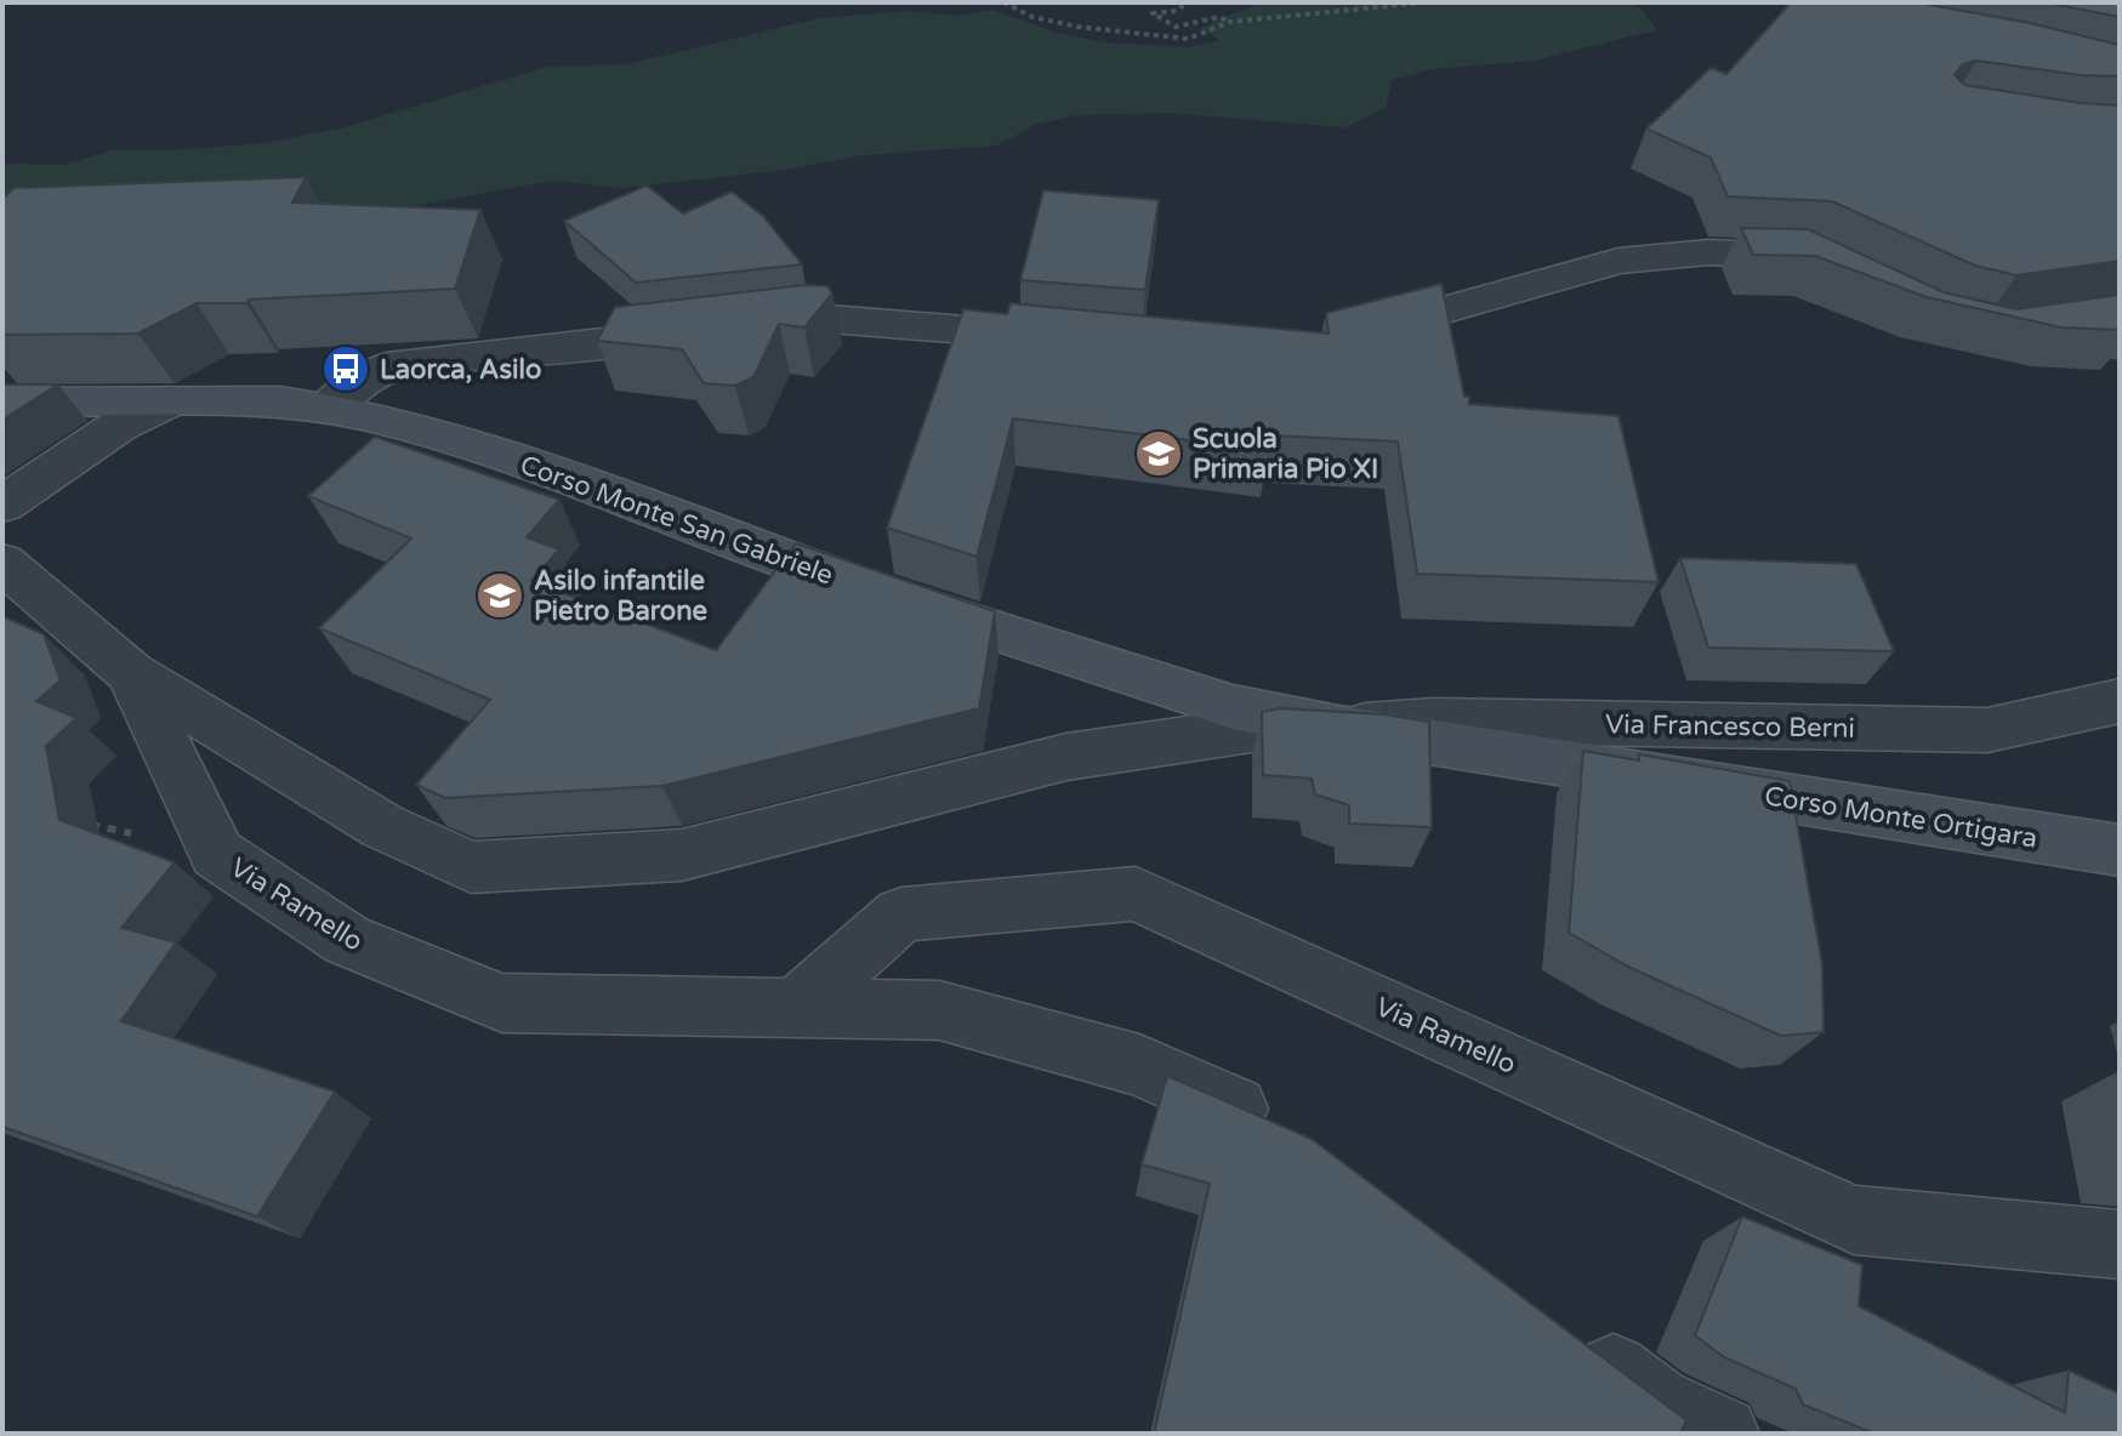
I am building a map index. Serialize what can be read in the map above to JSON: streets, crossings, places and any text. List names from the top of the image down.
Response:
{
  "streets": {
    "main road": ["Corso Monte San Gabriele", "Corso Monte Ortigara"],
    "street": ["Via Francesco Berni", "Via Ramello"]
  },
  "crossings": [
    ["Corso Monte San Gabriele", "Via Francesco Berni"],
    ["Corso Monte San Gabriele", "Corso Monte Ortigara"],
    ["Via Francesco Berni", "Corso Monte Ortigara"],
    ["Via Francesco Berni", "Via Ramello"]
  ],
  "places": {
    "bus stop": ["Laorca, Asilo"],
    "school or university": ["Scuola Primaria Pio XI", "Asilo infantile Pietro Barone"]
  }
}
